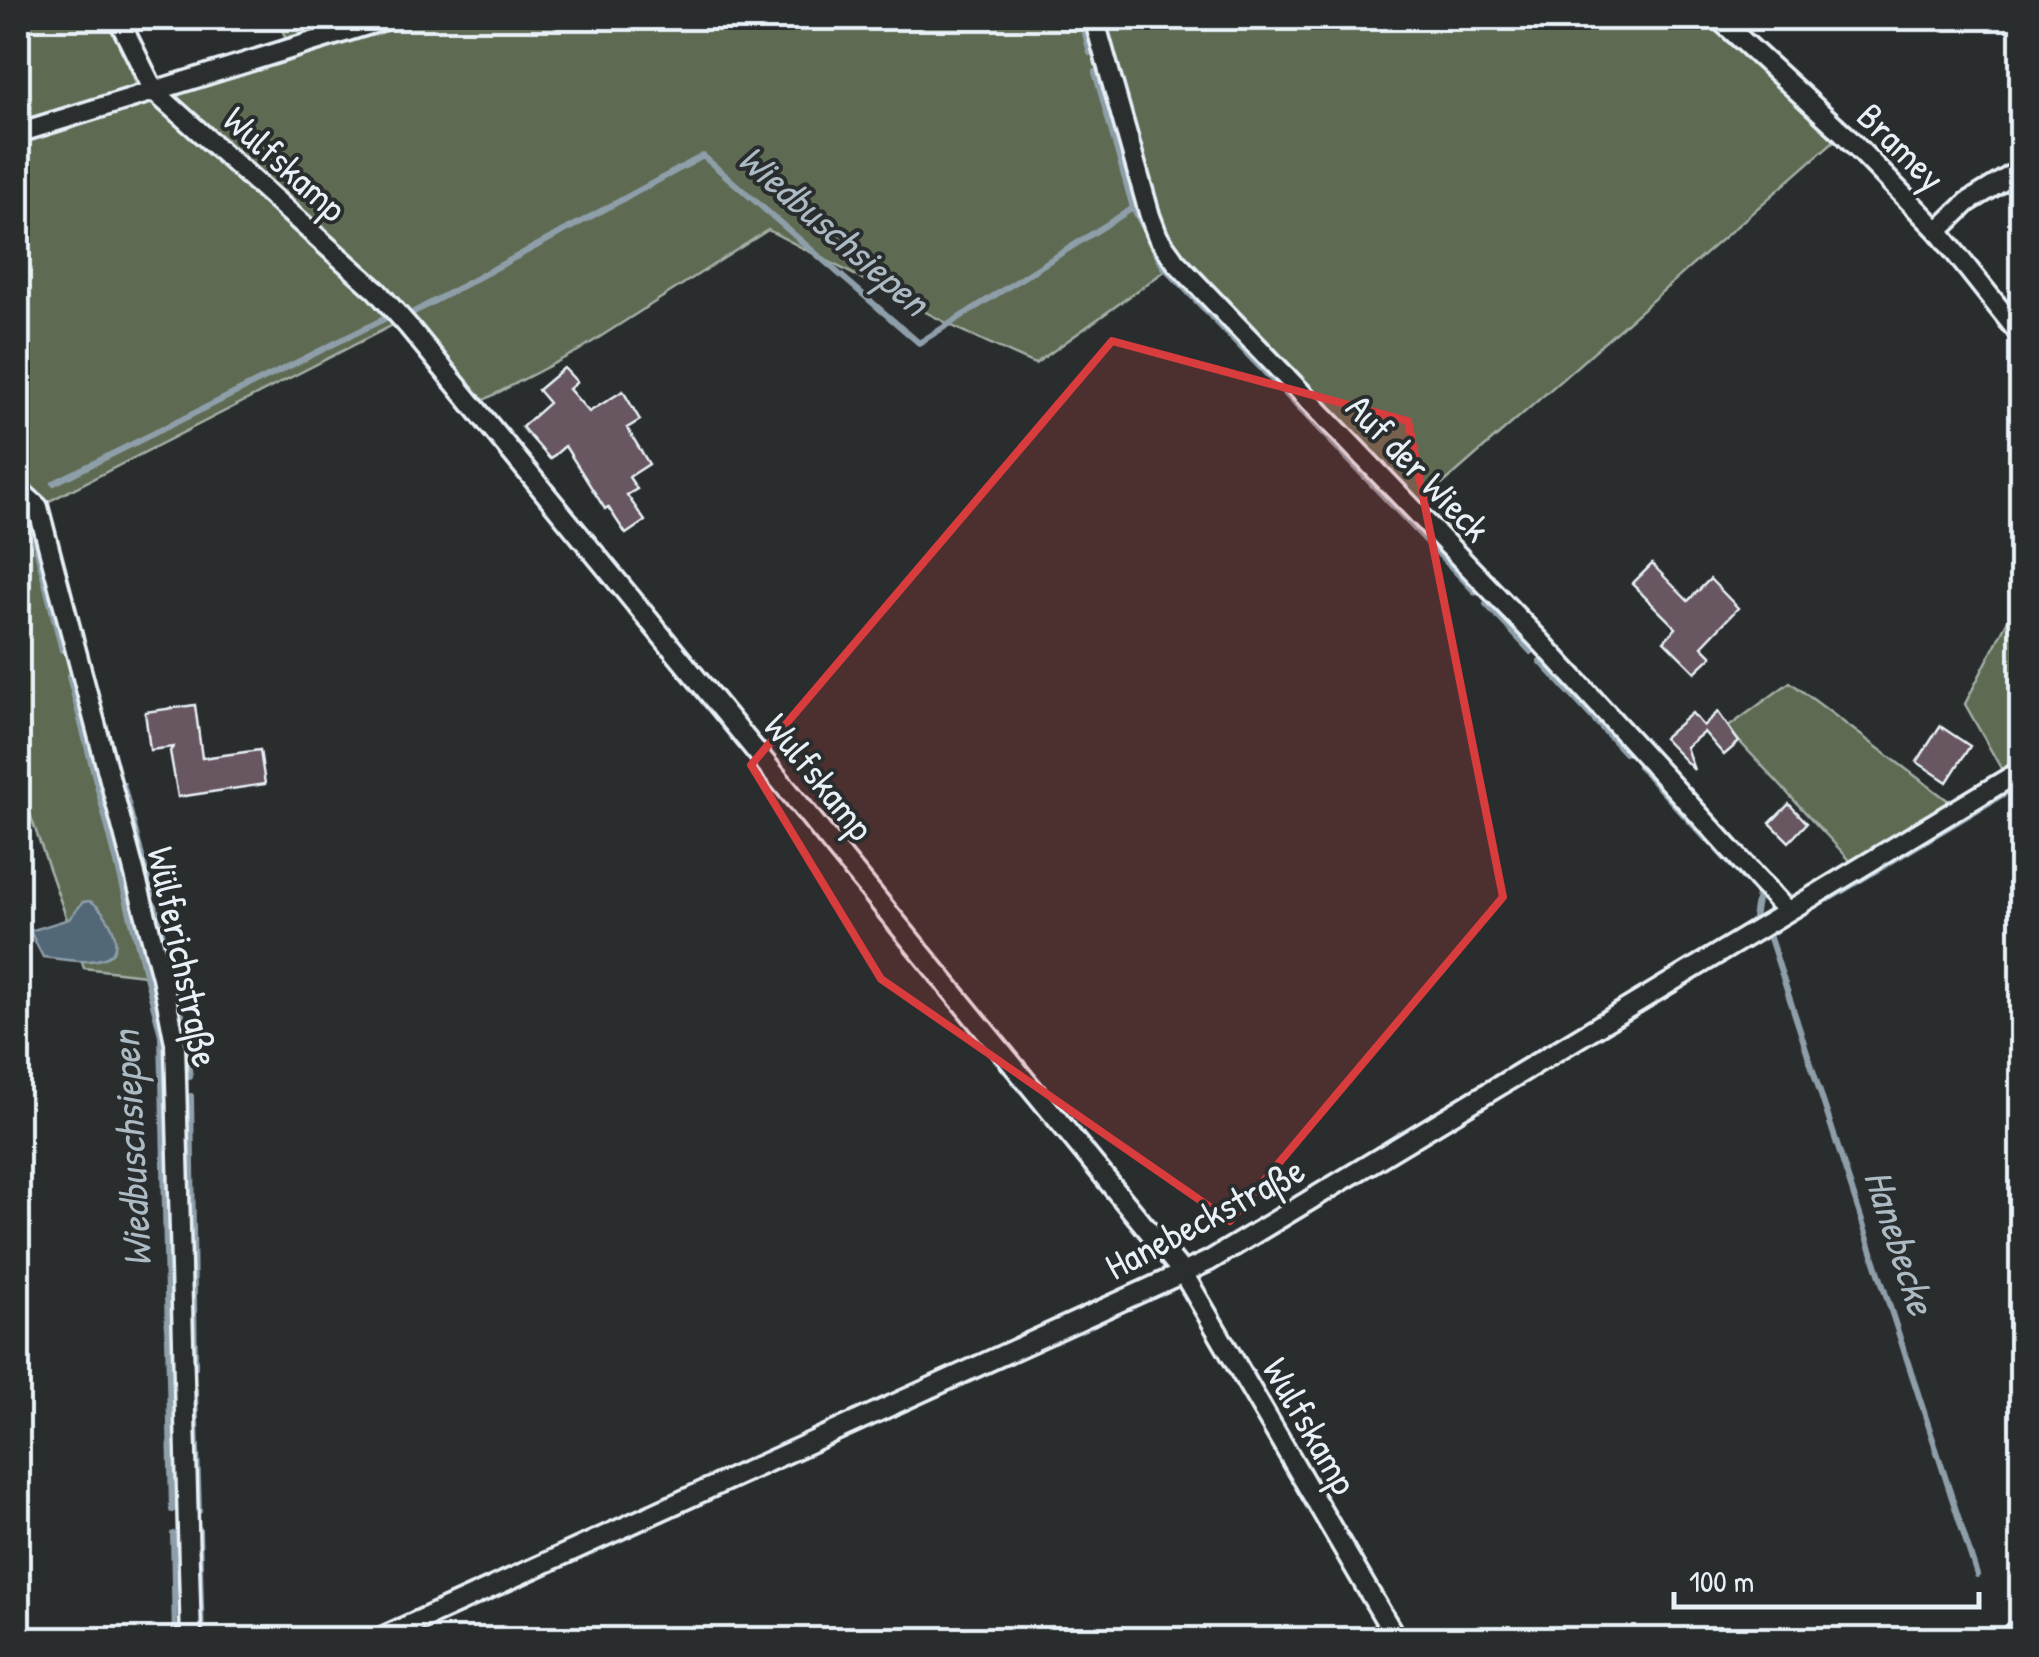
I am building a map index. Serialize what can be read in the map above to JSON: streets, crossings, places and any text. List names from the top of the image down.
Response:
{
  "streets": {
    "street": [
      "Bramey",
      "Wulfskamp",
      "Auf der Wieck",
      "Wülferichstraße",
      "Hanebeckstraße"
    ]
  },
  "crossings": [
    ["Wulfskamp", "Hanebeckstraße"],
    ["Auf der Wieck", "Hanebeckstraße"]
  ],
  "water": ["Wiedbuschsiepen", "Hanebecke"],
  "scale_bar": "100 m"
}
